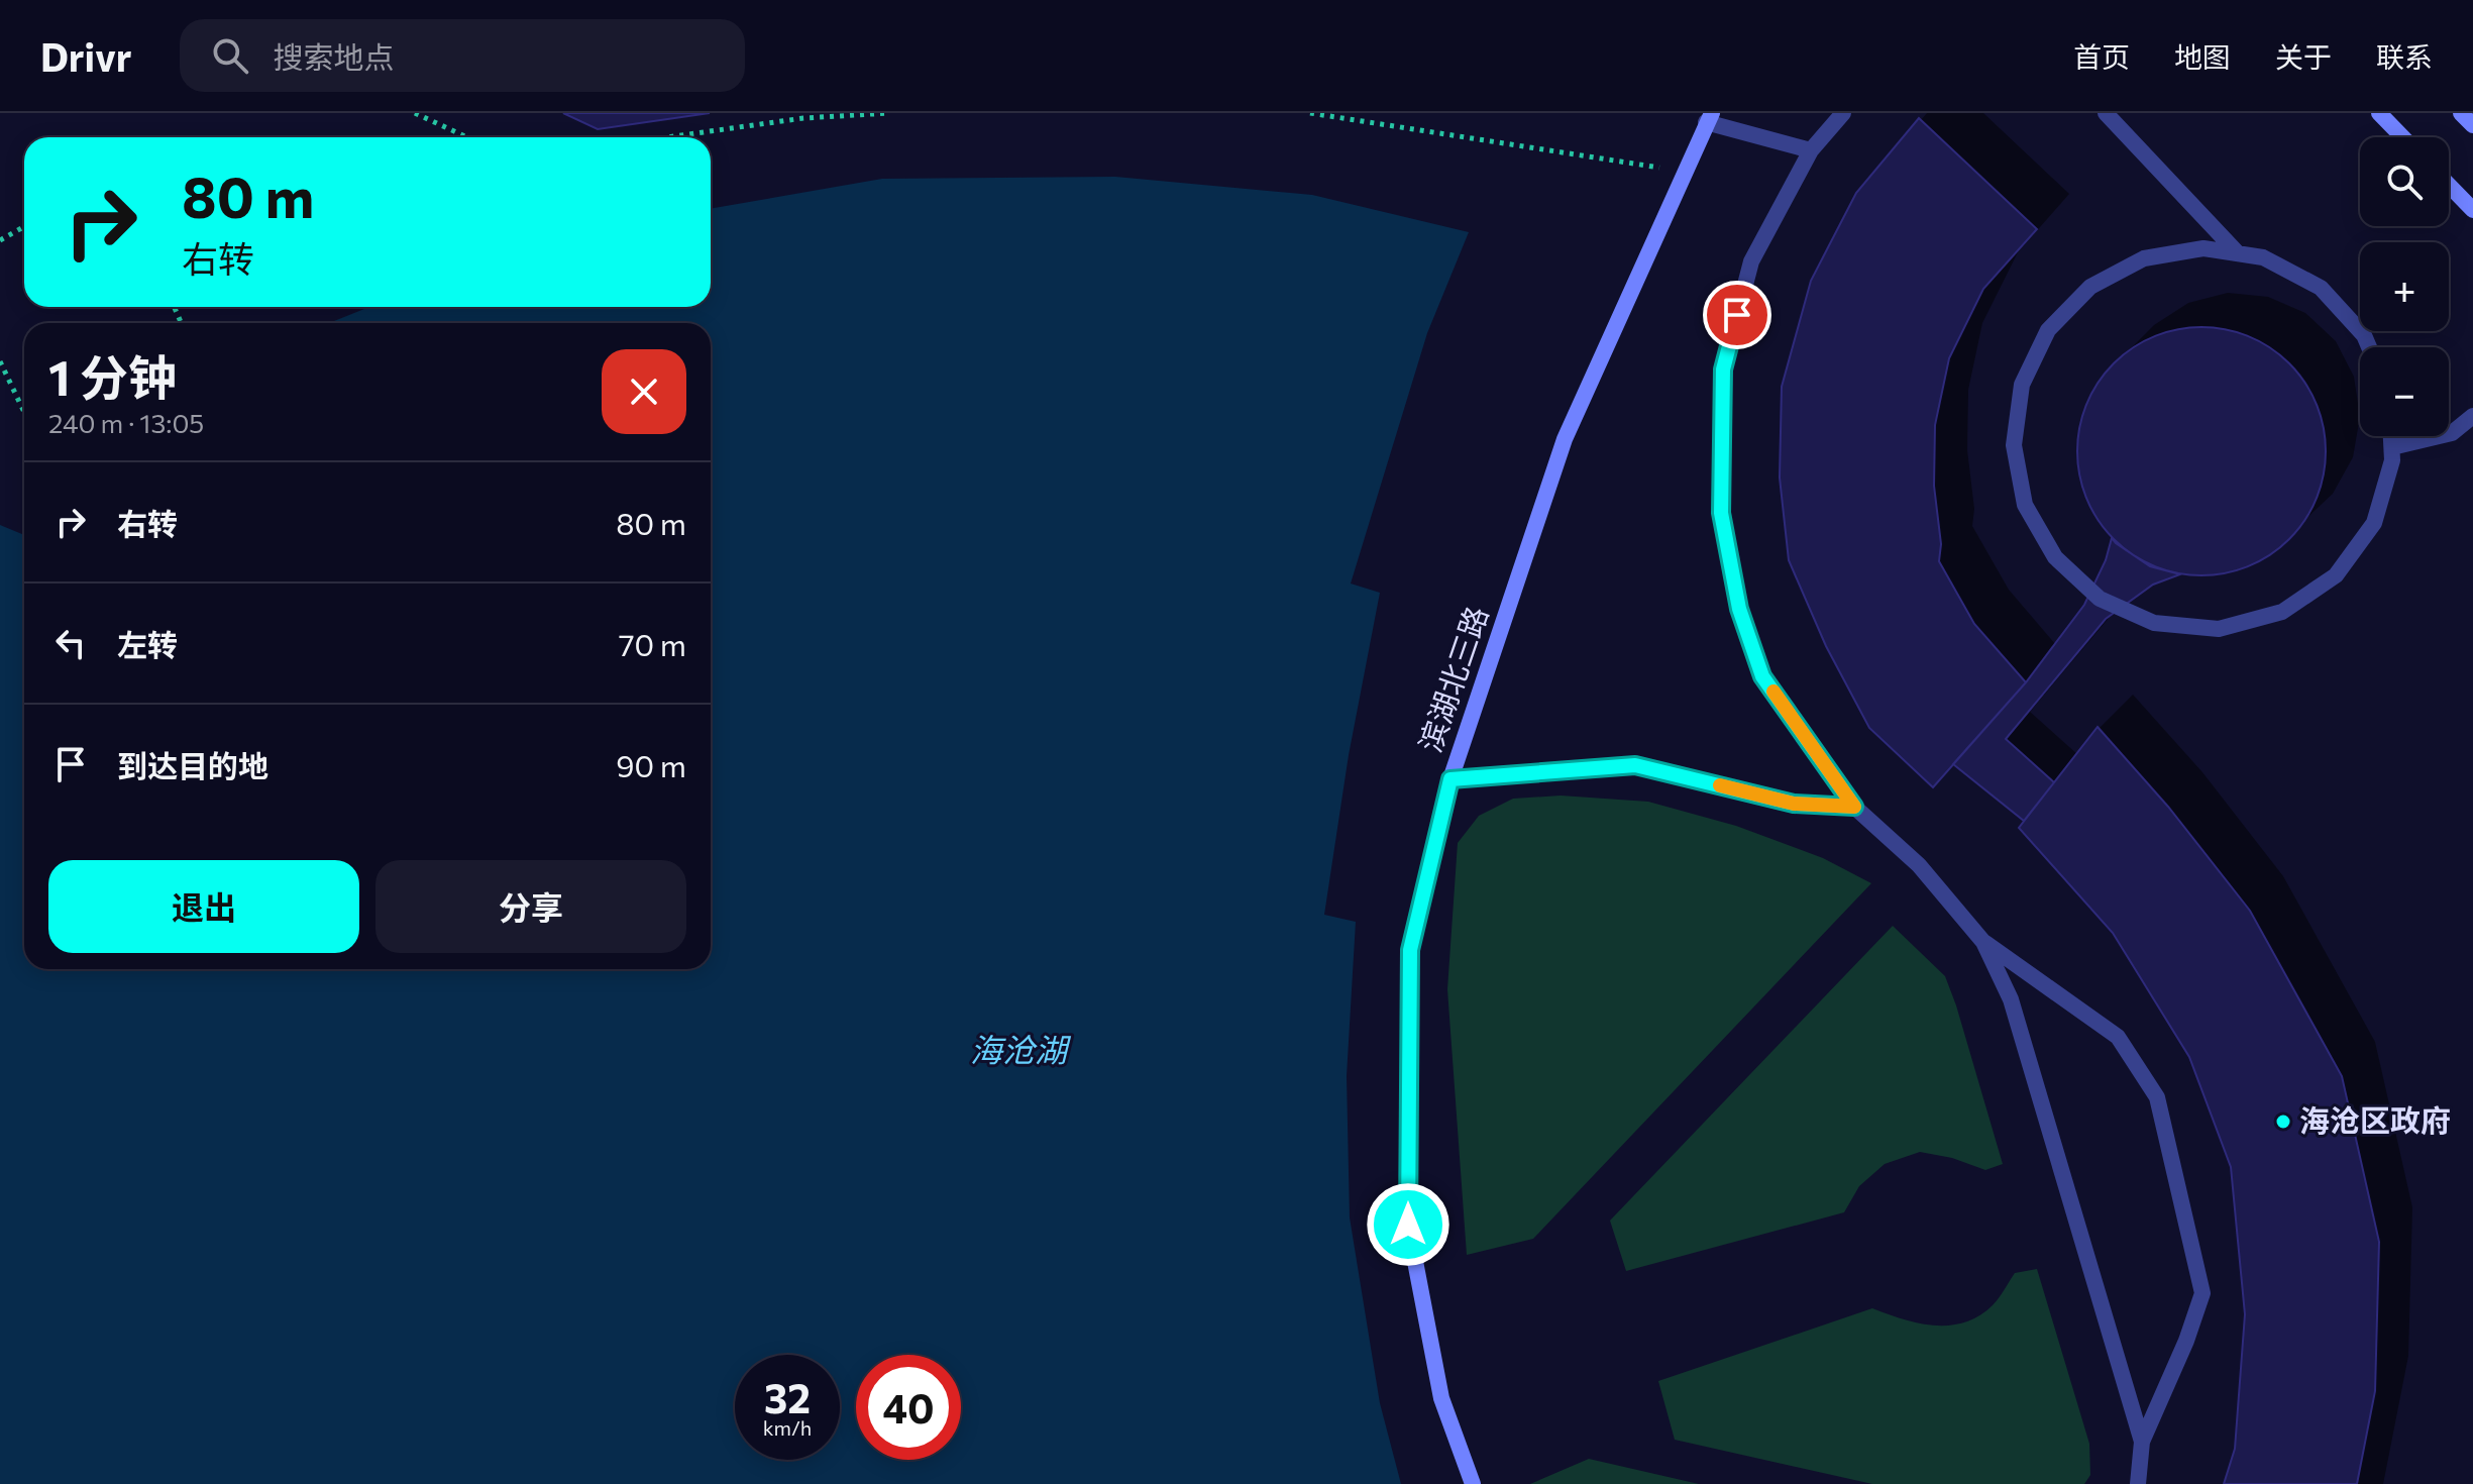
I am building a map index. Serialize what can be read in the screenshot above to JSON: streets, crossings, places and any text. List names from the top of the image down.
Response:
{
  "streets": {
    "street": ["滨湖北三路"]
  },
  "water": ["海沧湖"],
  "places": ["海沧区政府"],
  "page": {
    "header": "Drivr",
    "search": "搜索地点",
    "nav": [
      "首页",
      "地图",
      "关于",
      "联系"
    ],
    "map_buttons": ["+", "−"],
    "turn": ["80 m", "右转"],
    "heading": ["1 分钟", "240 m · 13:05"],
    "list": [
      {
        "name": "右转",
        "value": "80 m"
      },
      {
        "name": "左转",
        "value": "70 m"
      },
      {
        "name": "到达目的地",
        "value": "90 m"
      }
    ],
    "buttons": ["退出", "分享"],
    "speed": "32 km/h",
    "limit": "40"
  }
}
